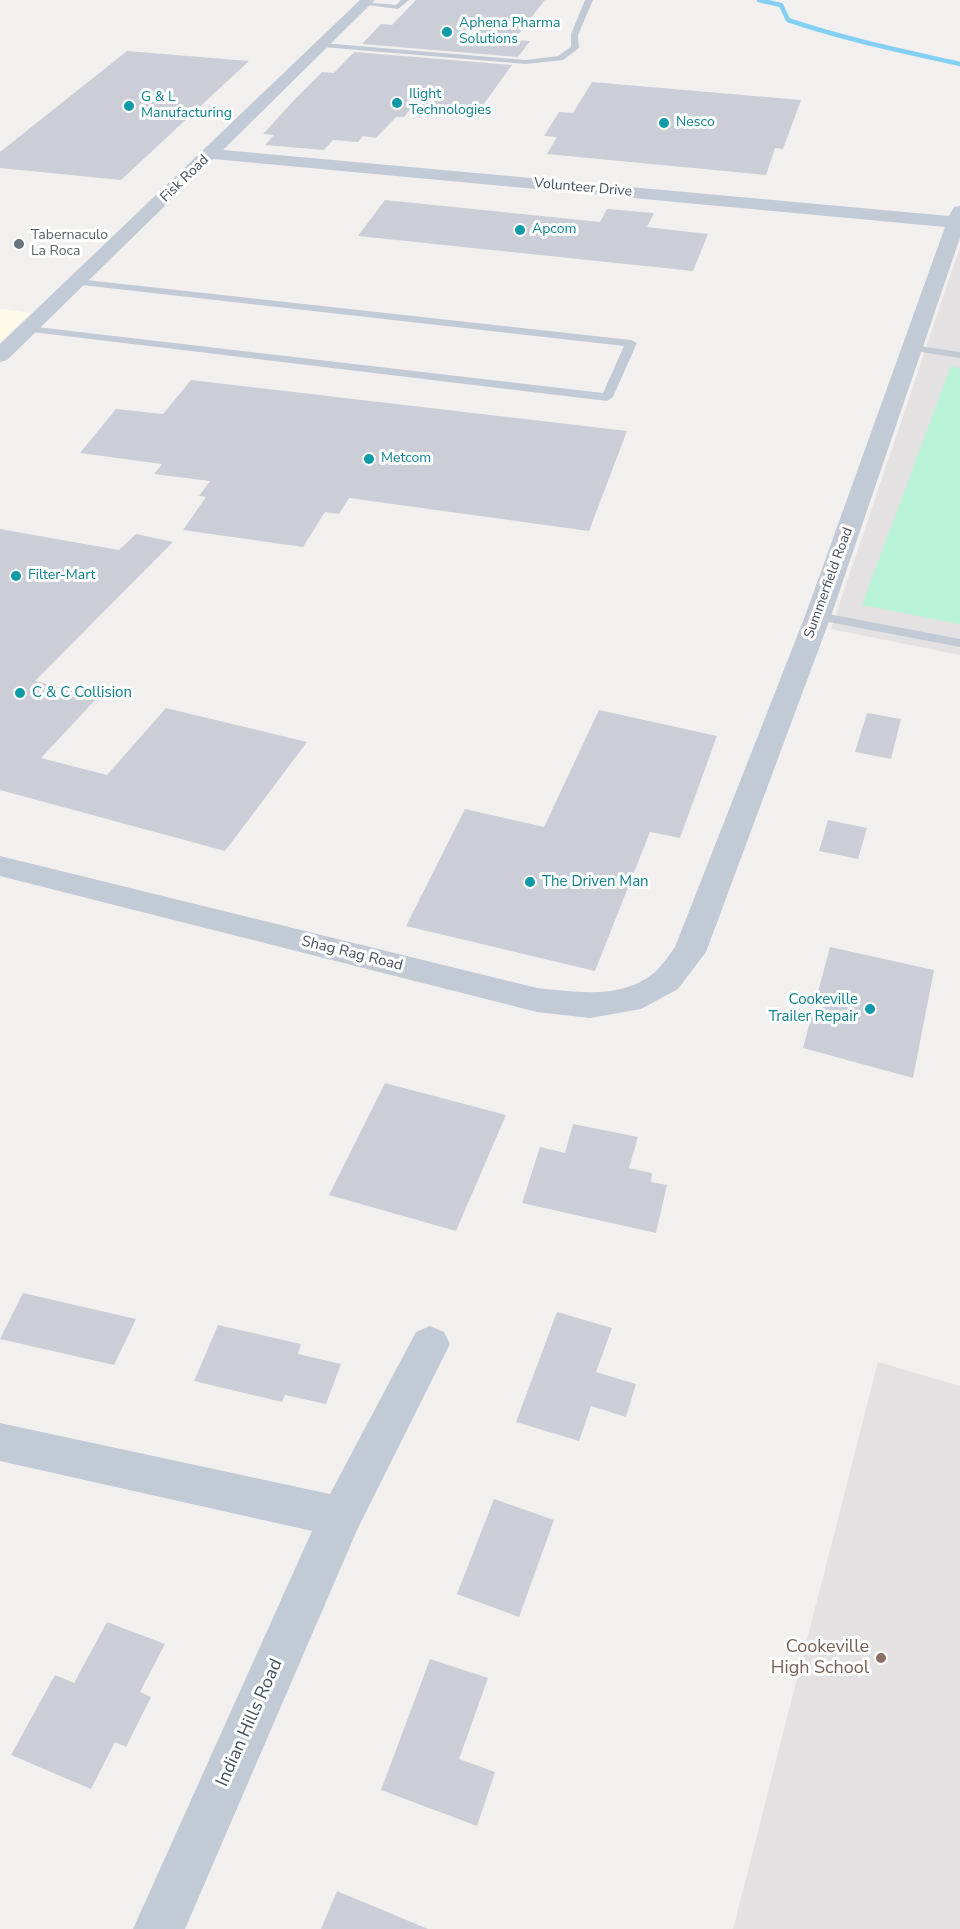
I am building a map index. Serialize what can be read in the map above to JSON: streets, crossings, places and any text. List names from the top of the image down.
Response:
{
  "streets": {
    "street": [
      "Fisk Road",
      "Volunteer Drive",
      "Summerfield Road",
      "Shag Rag Road",
      "Indian Hills Road"
    ]
  },
  "crossings": [
    ["Fisk Road", "Volunteer Drive"],
    ["Volunteer Drive", "Summerfield Road"],
    ["Summerfield Road", "Shag Rag Road"]
  ],
  "places": [
    "Aphena Pharma Solutions",
    "Ilight Technologies",
    "G & L Manufacturing",
    "Nesco",
    "Apcom",
    "Tabernaculo La Roca",
    "Metcom",
    "Filter-Mart",
    "C & C Collision",
    "The Driven Man",
    "Cookeville Trailer Repair",
    "Cookeville High School"
  ]
}
